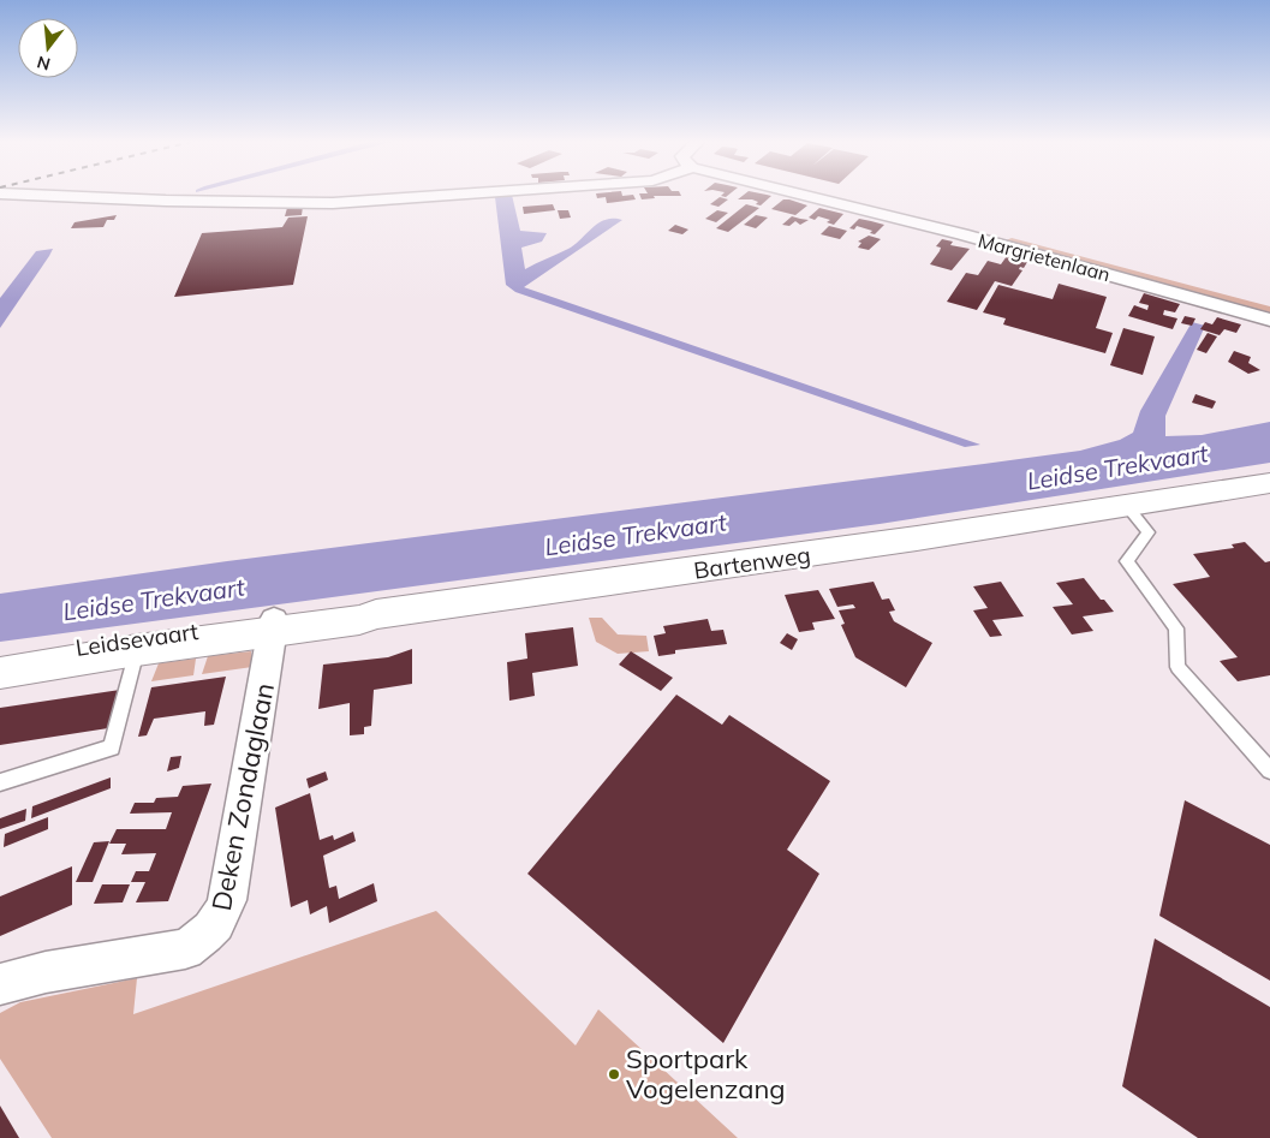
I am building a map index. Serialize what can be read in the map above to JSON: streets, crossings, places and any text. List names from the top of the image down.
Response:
{
  "streets": {
    "main road": ["Bartenweg", "Leidsevaart"],
    "street": ["Margrietenlaan", "Deken Zondaglaan"]
  },
  "crossings": [
    ["Bartenweg", "Leidsevaart"],
    ["Bartenweg", "Deken Zondaglaan"],
    ["Leidsevaart", "Deken Zondaglaan"]
  ],
  "water": ["Leidse Trekvaart"],
  "places": ["Sportpark Vogelenzang"],
  "north": "bottom"
}
